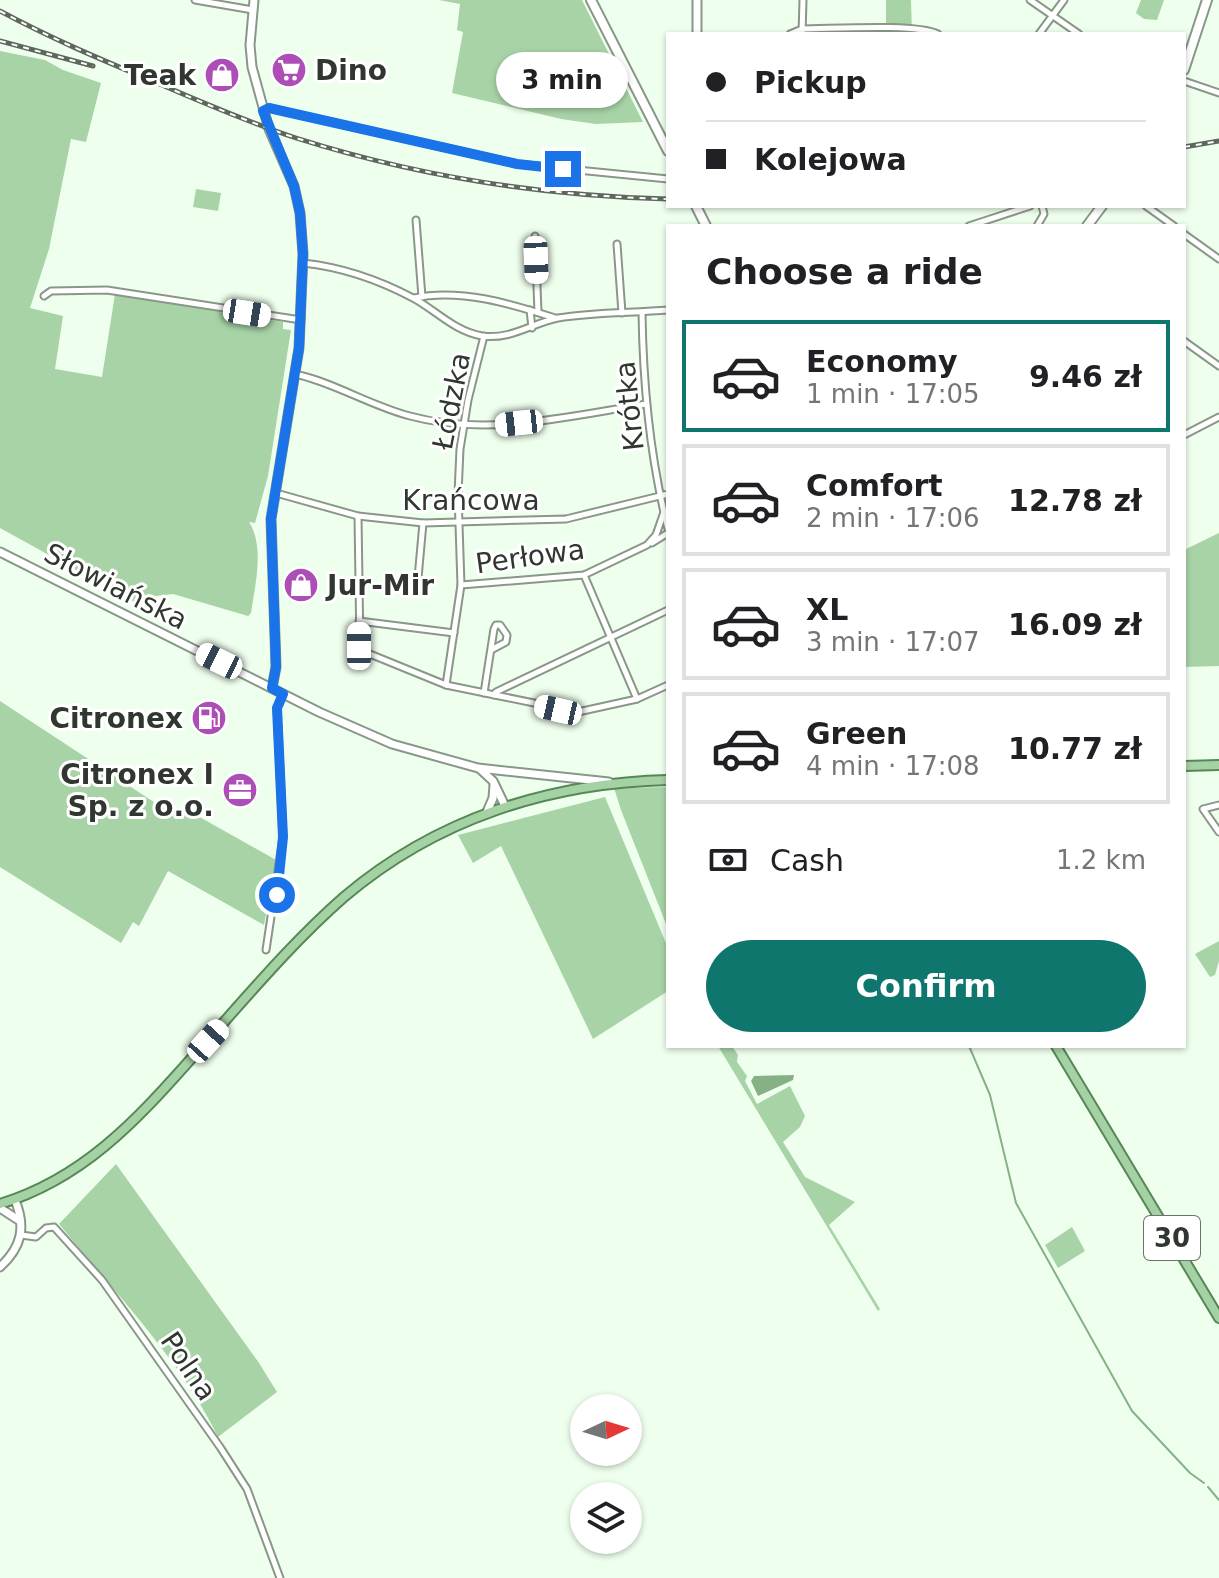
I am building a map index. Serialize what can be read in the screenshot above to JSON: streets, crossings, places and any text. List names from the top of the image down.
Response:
{
  "streets": {
    "main road": ["30"],
    "street": [
      "Łódzka",
      "Krótka",
      "Krańcowa",
      "Perłowa",
      "Słowiańska",
      "Polna"
    ]
  },
  "crossings": [
    ["Łódzka", "Krańcowa"],
    ["Łódzka", "Perłowa"],
    ["Krótka", "Krańcowa"],
    ["Krótka", "Perłowa"],
    ["Krańcowa", "Perłowa"]
  ],
  "places": {
    "supermarket": ["Dino"],
    "shop": ["Teak", "Jur-Mir"],
    "fuel station": ["Citronex"],
    "office": ["Citronex I Sp. z o.o."]
  },
  "north": "right",
  "page": {
    "banner": ["Pickup", "Kolejowa"],
    "bubble": "3 min",
    "heading": "Choose a ride",
    "list": [
      {
        "name": "Economy",
        "note": "1 min · 17:05",
        "value": "9.46 zł"
      },
      {
        "name": "Comfort",
        "note": "2 min · 17:06",
        "value": "12.78 zł"
      },
      {
        "name": "XL",
        "note": "3 min · 17:07",
        "value": "16.09 zł"
      },
      {
        "name": "Green",
        "note": "4 min · 17:08",
        "value": "10.77 zł"
      }
    ],
    "pay": ["Cash", "1.2 km"],
    "buttons": "Confirm"
  }
}
